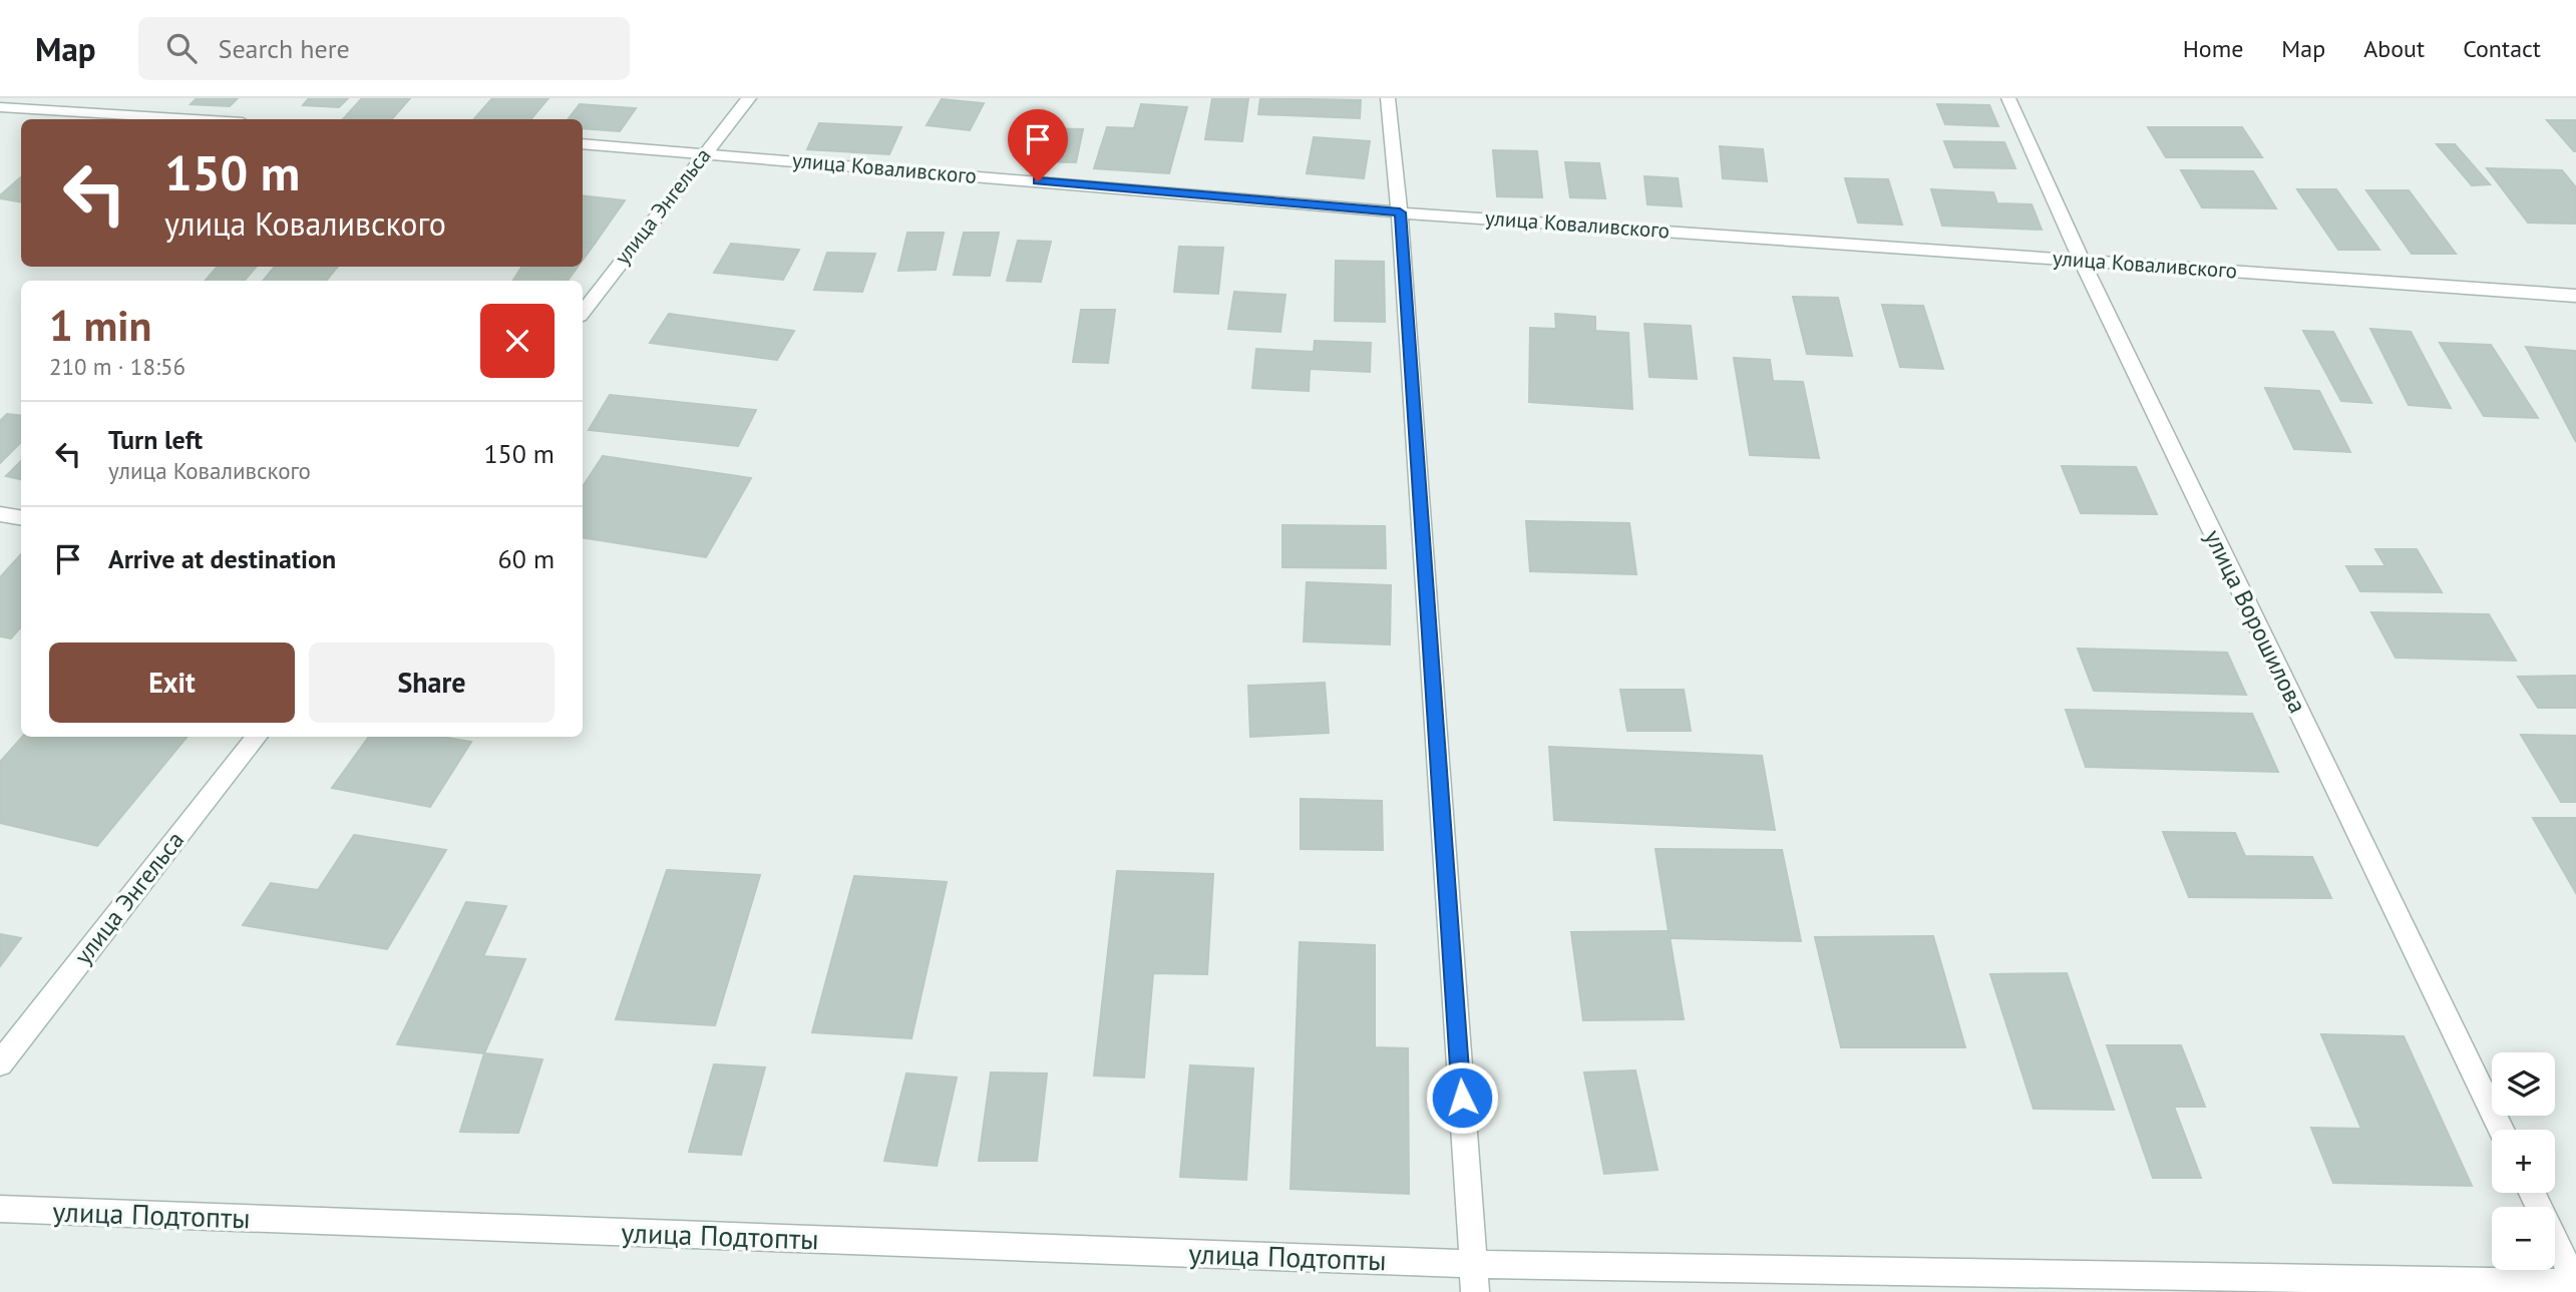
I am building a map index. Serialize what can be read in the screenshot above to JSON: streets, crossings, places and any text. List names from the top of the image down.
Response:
{
  "streets": {
    "street": [
      "улица Коваливского",
      "улица Энгельса",
      "улица Ворошилова",
      "улица Подтопты"
    ]
  },
  "crossings": [
    ["улица Коваливского", "улица Энгельса"],
    ["улица Коваливского", "улица Ворошилова"]
  ],
  "page": {
    "header": "Map",
    "search": "Search here",
    "nav": [
      "Home",
      "Map",
      "About",
      "Contact"
    ],
    "turn": ["150 m", "улица Коваливского"],
    "heading": ["1 min", "210 m · 18:56"],
    "list": [
      {
        "name": "Turn left",
        "note": "улица Коваливского",
        "value": "150 m"
      },
      {
        "name": "Arrive at destination",
        "value": "60 m"
      }
    ],
    "buttons": ["Exit", "Share"],
    "map_buttons": ["+", "−"]
  }
}
